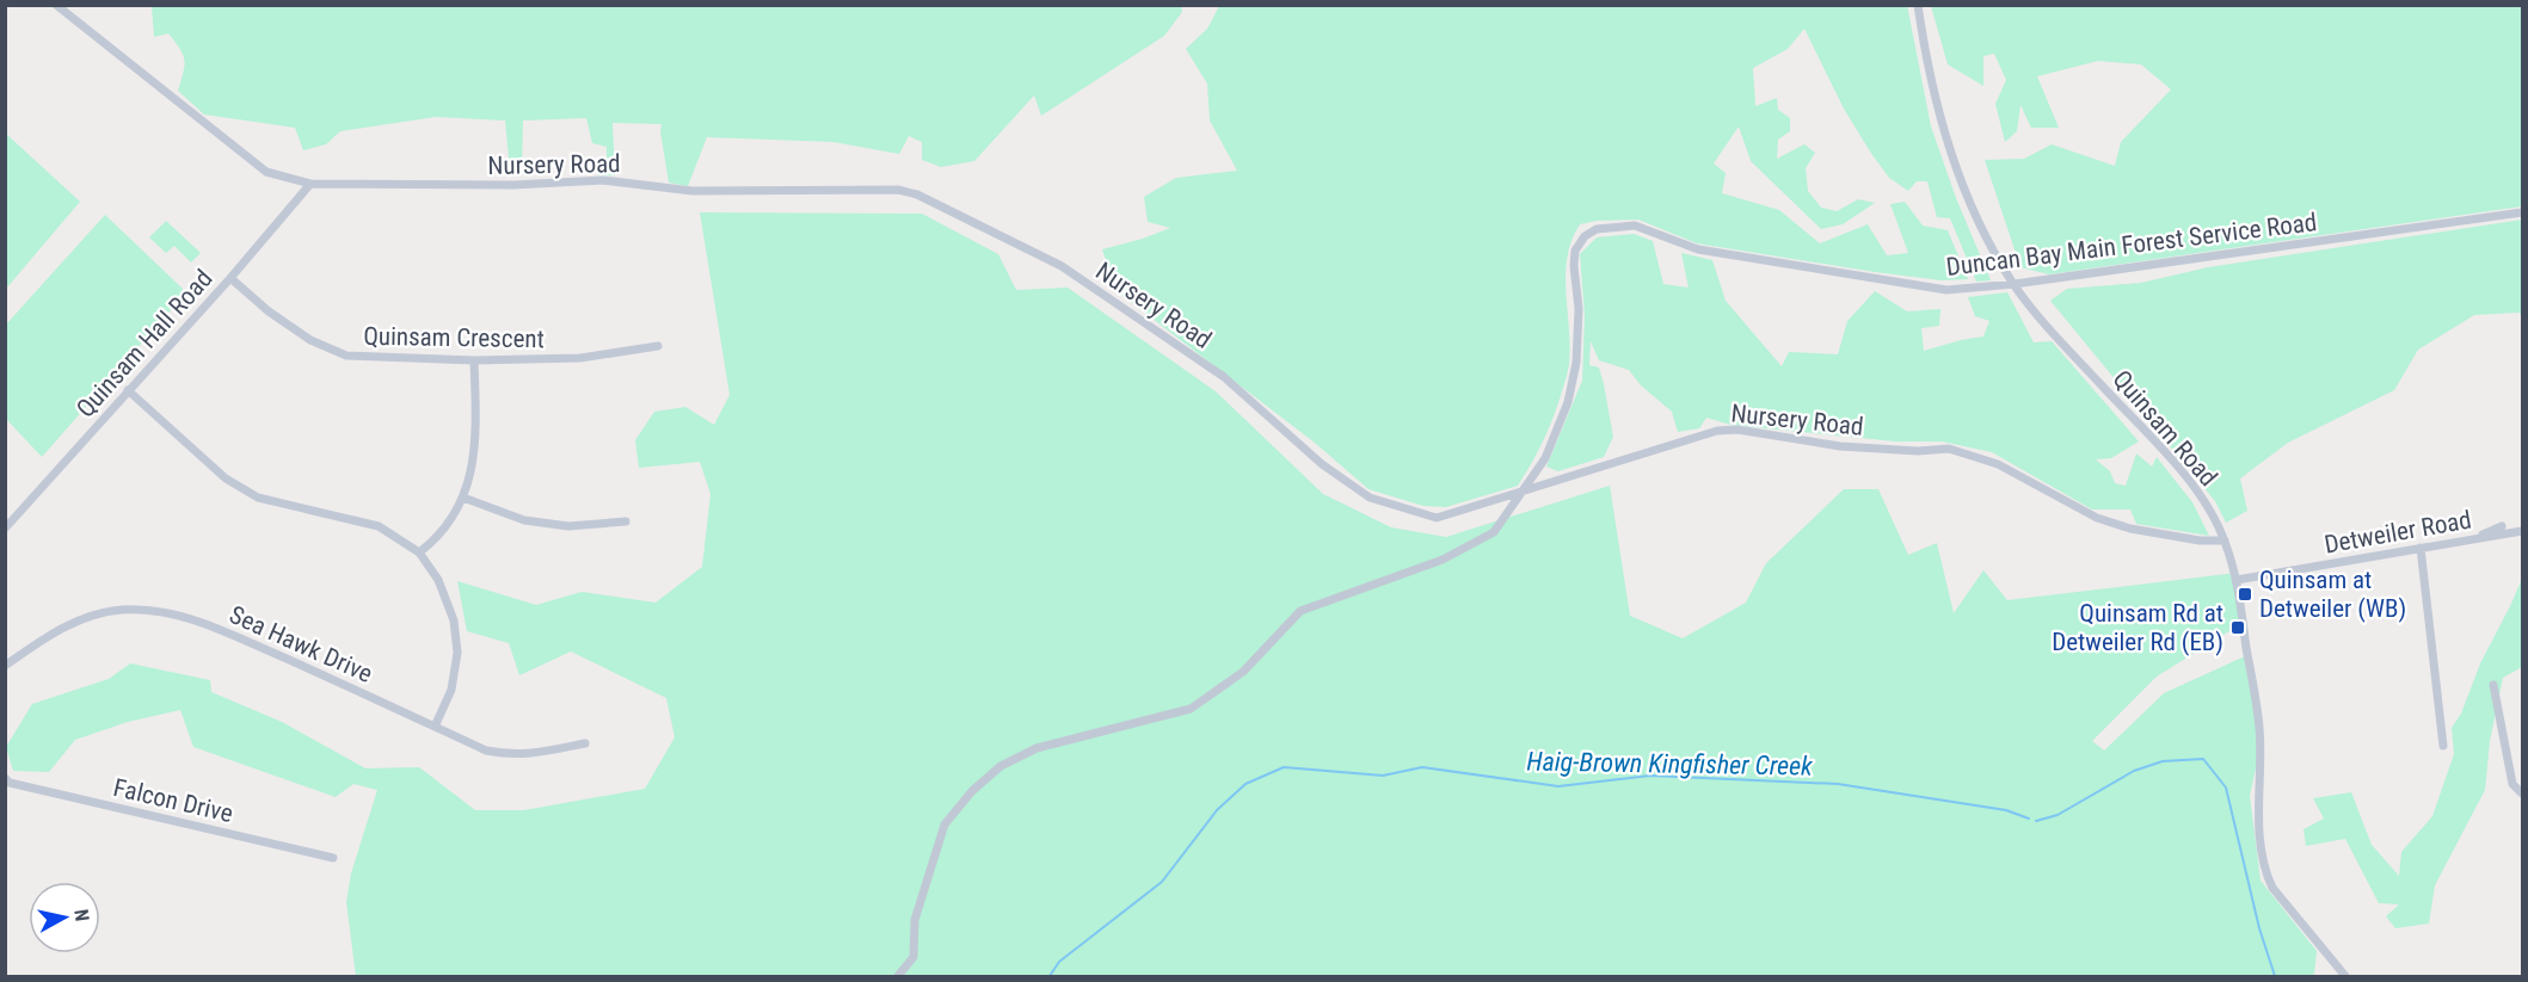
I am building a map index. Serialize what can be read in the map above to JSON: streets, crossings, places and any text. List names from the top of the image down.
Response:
{
  "streets": {
    "street": [
      "Nursery Road",
      "Duncan Bay Main Forest Service Road",
      "Quinsam Crescent",
      "Quinsam Hall Road",
      "Quinsam Road",
      "Detweiler Road",
      "Sea Hawk Drive",
      "Falcon Drive"
    ]
  },
  "crossings": [
    ["Nursery Road", "Duncan Bay Main Forest Service Road"],
    ["Nursery Road", "Quinsam Hall Road"],
    ["Nursery Road", "Quinsam Road"],
    ["Duncan Bay Main Forest Service Road", "Quinsam Road"],
    ["Quinsam Crescent", "Quinsam Hall Road"],
    ["Quinsam Road", "Detweiler Road"]
  ],
  "water": ["Haig-Brown Kingfisher Creek"],
  "places": {
    "transit": ["Quinsam at Detweiler (WB)", "Quinsam Rd at Detweiler Rd (EB)"]
  },
  "north": "right"
}
